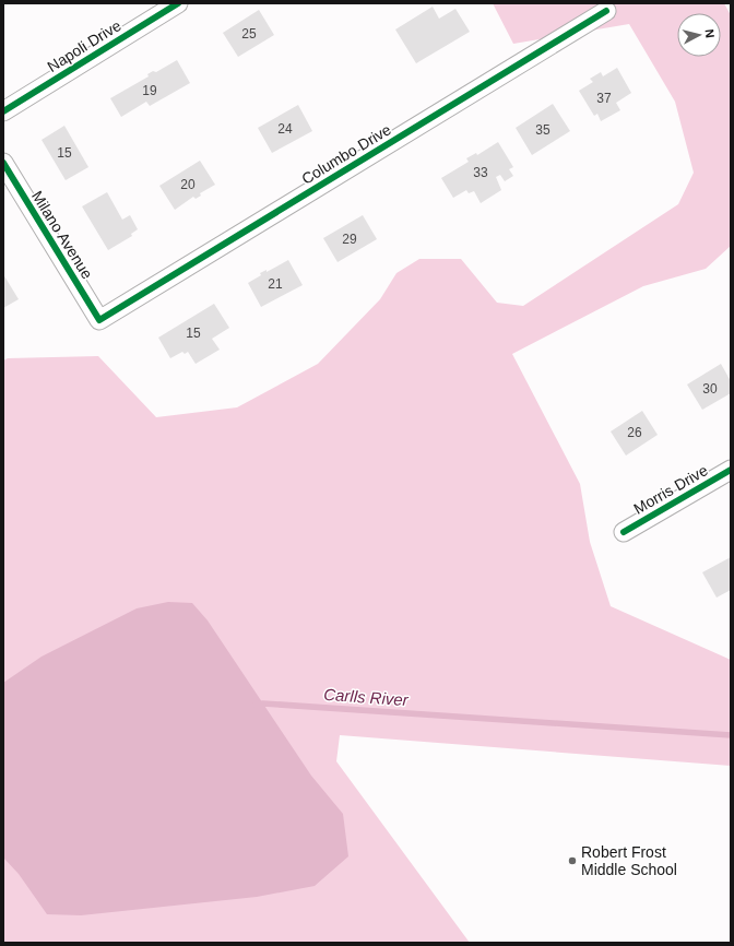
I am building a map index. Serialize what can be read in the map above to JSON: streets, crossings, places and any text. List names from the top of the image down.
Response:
{
  "streets": {
    "street": [
      "Napoli Drive",
      "Columbo Drive",
      "Milano Avenue",
      "Morris Drive"
    ]
  },
  "crossings": [
    ["Columbo Drive", "Milano Avenue"]
  ],
  "water": ["Carlls River"],
  "places": ["Robert Frost Middle School"],
  "house_numbers": [
    "25",
    "19",
    "37",
    "24",
    "35",
    "15",
    "33",
    "20",
    "29",
    "21",
    "15",
    "30",
    "26"
  ],
  "north": "right"
}
